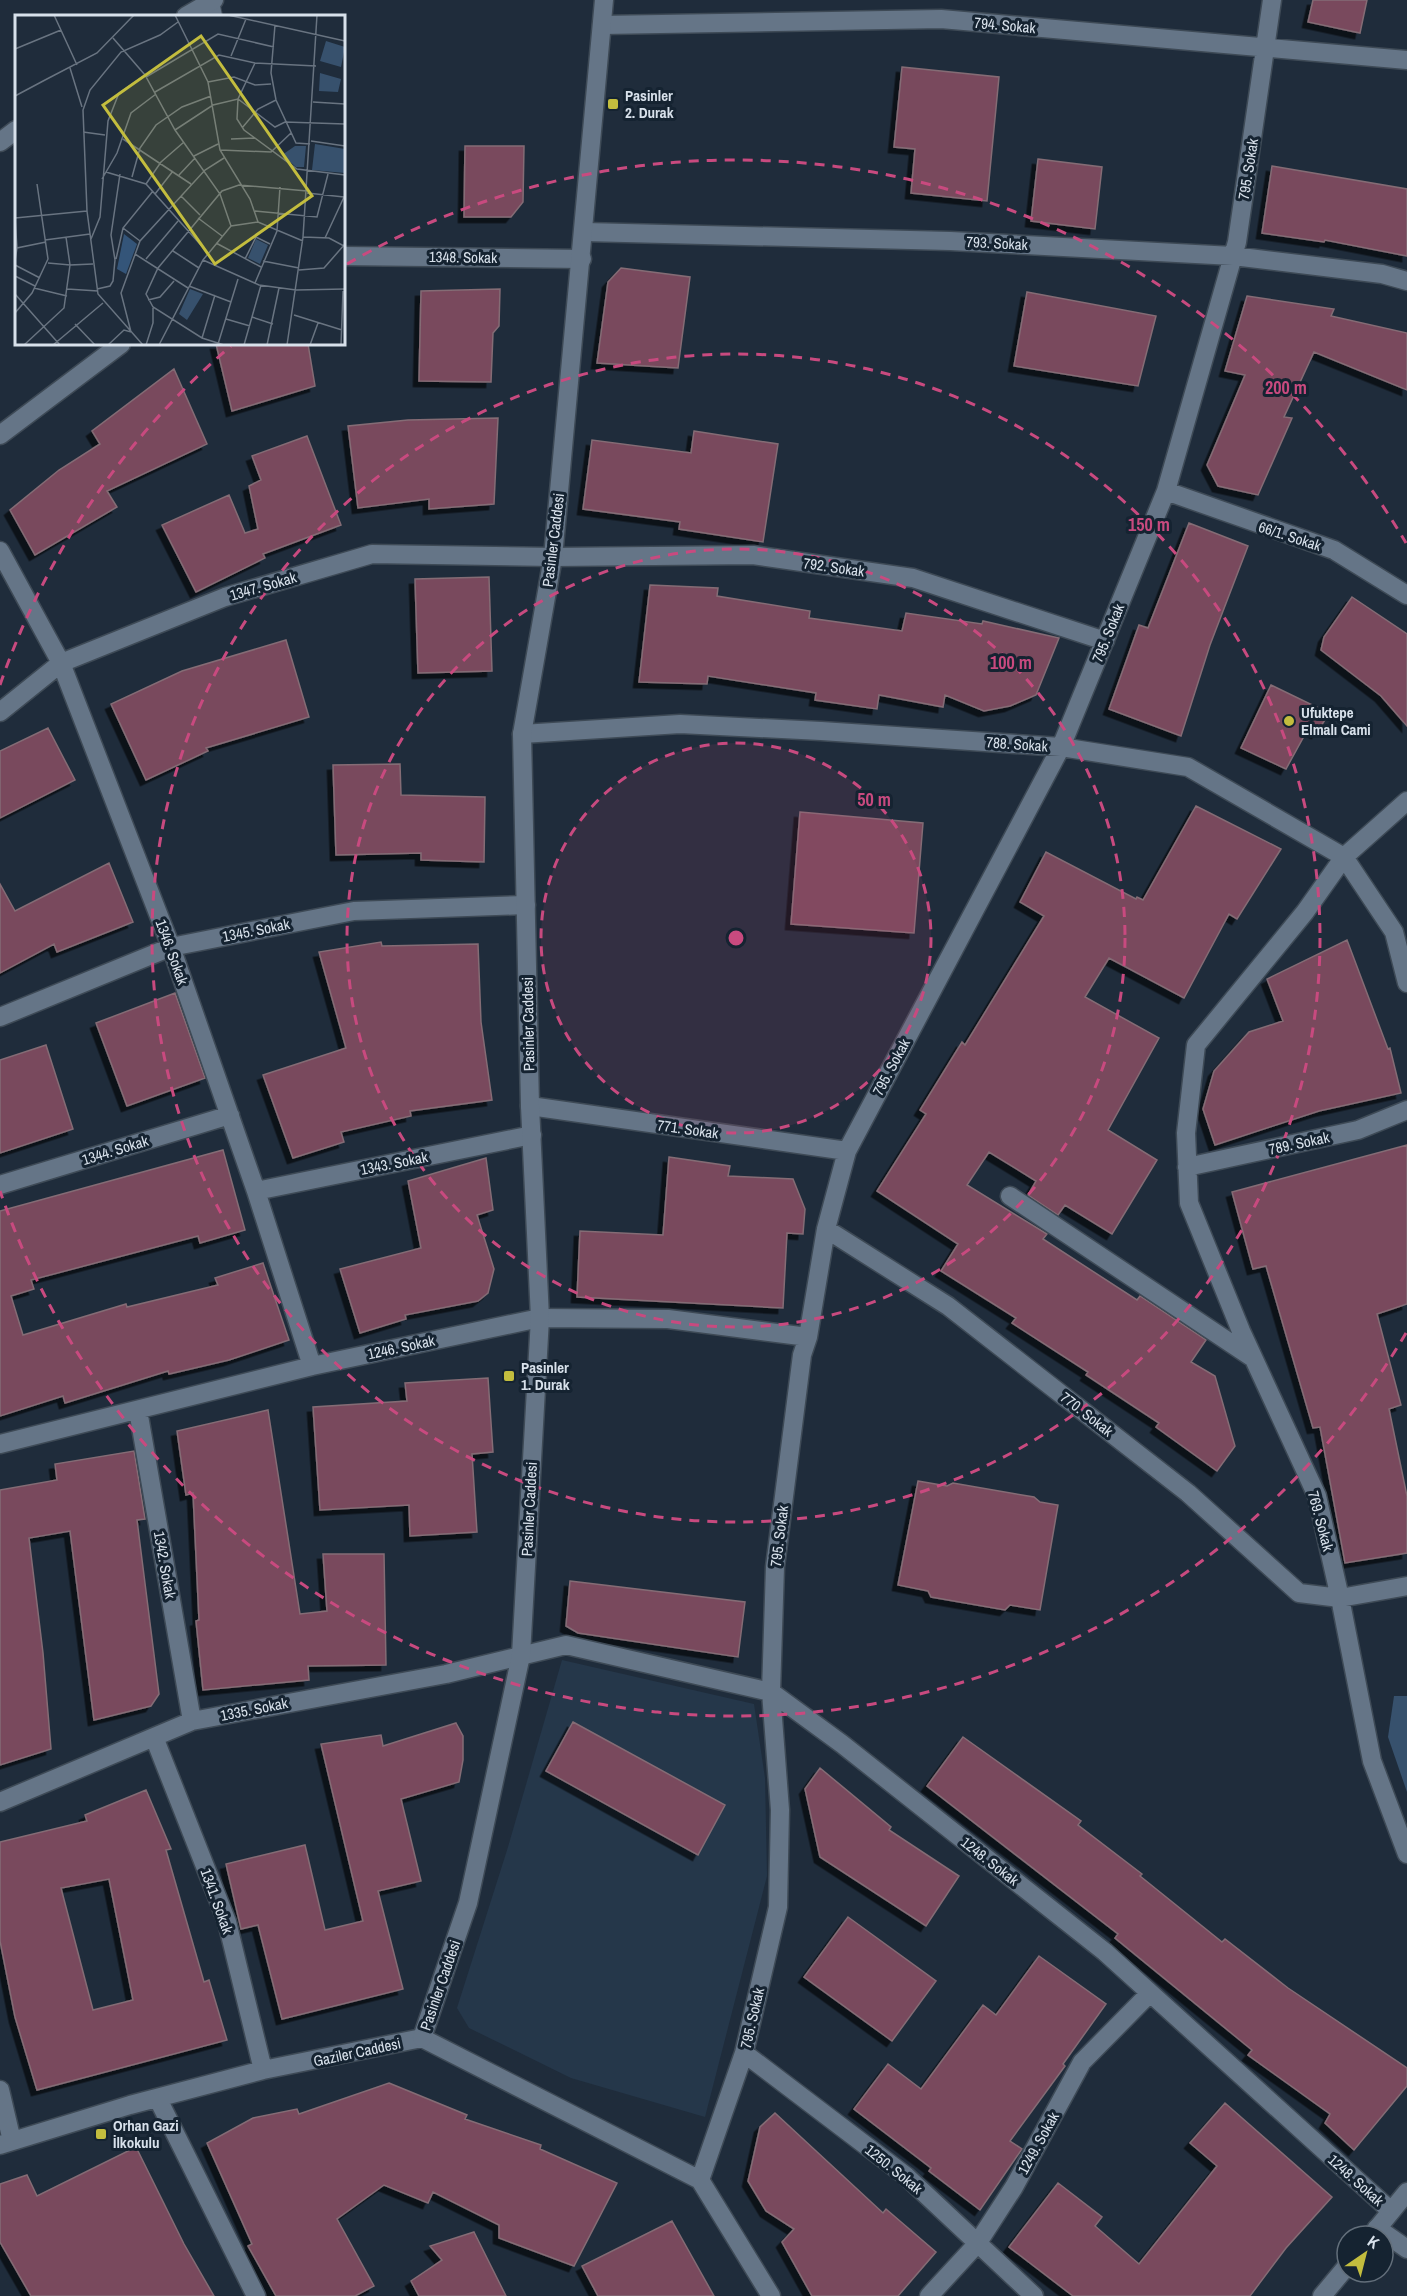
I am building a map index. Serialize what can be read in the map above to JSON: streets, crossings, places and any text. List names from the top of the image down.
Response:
{
  "streets": {
    "street": [
      "794. Sokak",
      "795. Sokak",
      "793. Sokak",
      "1348. Sokak",
      "66/1. Sokak",
      "Pasinler Caddesi",
      "792. Sokak",
      "1347. Sokak",
      "788. Sokak",
      "1345. Sokak",
      "1346. Sokak",
      "771. Sokak",
      "789. Sokak",
      "1344. Sokak",
      "1343. Sokak",
      "1246. Sokak",
      "770. Sokak",
      "769. Sokak",
      "1342. Sokak",
      "1335. Sokak",
      "1248. Sokak",
      "1341. Sokak",
      "Gaziler Caddesi",
      "1249. Sokak",
      "1250. Sokak"
    ]
  },
  "crossings": [
    ["794. Sokak", "795. Sokak"],
    ["794. Sokak", "Pasinler Caddesi"],
    ["795. Sokak", "793. Sokak"],
    ["795. Sokak", "66/1. Sokak"],
    ["795. Sokak", "792. Sokak"],
    ["795. Sokak", "788. Sokak"],
    ["795. Sokak", "771. Sokak"],
    ["795. Sokak", "1246. Sokak"],
    ["795. Sokak", "770. Sokak"],
    ["795. Sokak", "1248. Sokak"],
    ["795. Sokak", "Gaziler Caddesi"],
    ["795. Sokak", "1250. Sokak"],
    ["793. Sokak", "Pasinler Caddesi"],
    ["1348. Sokak", "Pasinler Caddesi"],
    ["Pasinler Caddesi", "792. Sokak"],
    ["Pasinler Caddesi", "1347. Sokak"],
    ["Pasinler Caddesi", "788. Sokak"],
    ["Pasinler Caddesi", "1345. Sokak"],
    ["Pasinler Caddesi", "771. Sokak"],
    ["Pasinler Caddesi", "1343. Sokak"],
    ["Pasinler Caddesi", "1246. Sokak"],
    ["Pasinler Caddesi", "1335. Sokak"],
    ["Pasinler Caddesi", "1248. Sokak"],
    ["Pasinler Caddesi", "Gaziler Caddesi"],
    ["792. Sokak", "1347. Sokak"],
    ["1347. Sokak", "1346. Sokak"],
    ["788. Sokak", "769. Sokak"],
    ["1345. Sokak", "1346. Sokak"],
    ["1346. Sokak", "1344. Sokak"],
    ["1346. Sokak", "1343. Sokak"],
    ["1346. Sokak", "1246. Sokak"],
    ["789. Sokak", "769. Sokak"],
    ["1246. Sokak", "1342. Sokak"],
    ["770. Sokak", "769. Sokak"],
    ["1342. Sokak", "1335. Sokak"],
    ["1335. Sokak", "1248. Sokak"],
    ["1335. Sokak", "1341. Sokak"],
    ["1248. Sokak", "1249. Sokak"],
    ["1341. Sokak", "Gaziler Caddesi"],
    ["1249. Sokak", "1250. Sokak"]
  ],
  "places": {
    "transit": ["Pasinler 2. Durak", "Pasinler 1. Durak", "Orhan Gazi İlkokulu"],
    "other": ["Ufuktepe Elmalı Cami"]
  },
  "north": "top right",
  "rings": [
    "200 m",
    "150 m",
    "100 m",
    "50 m"
  ]
}
